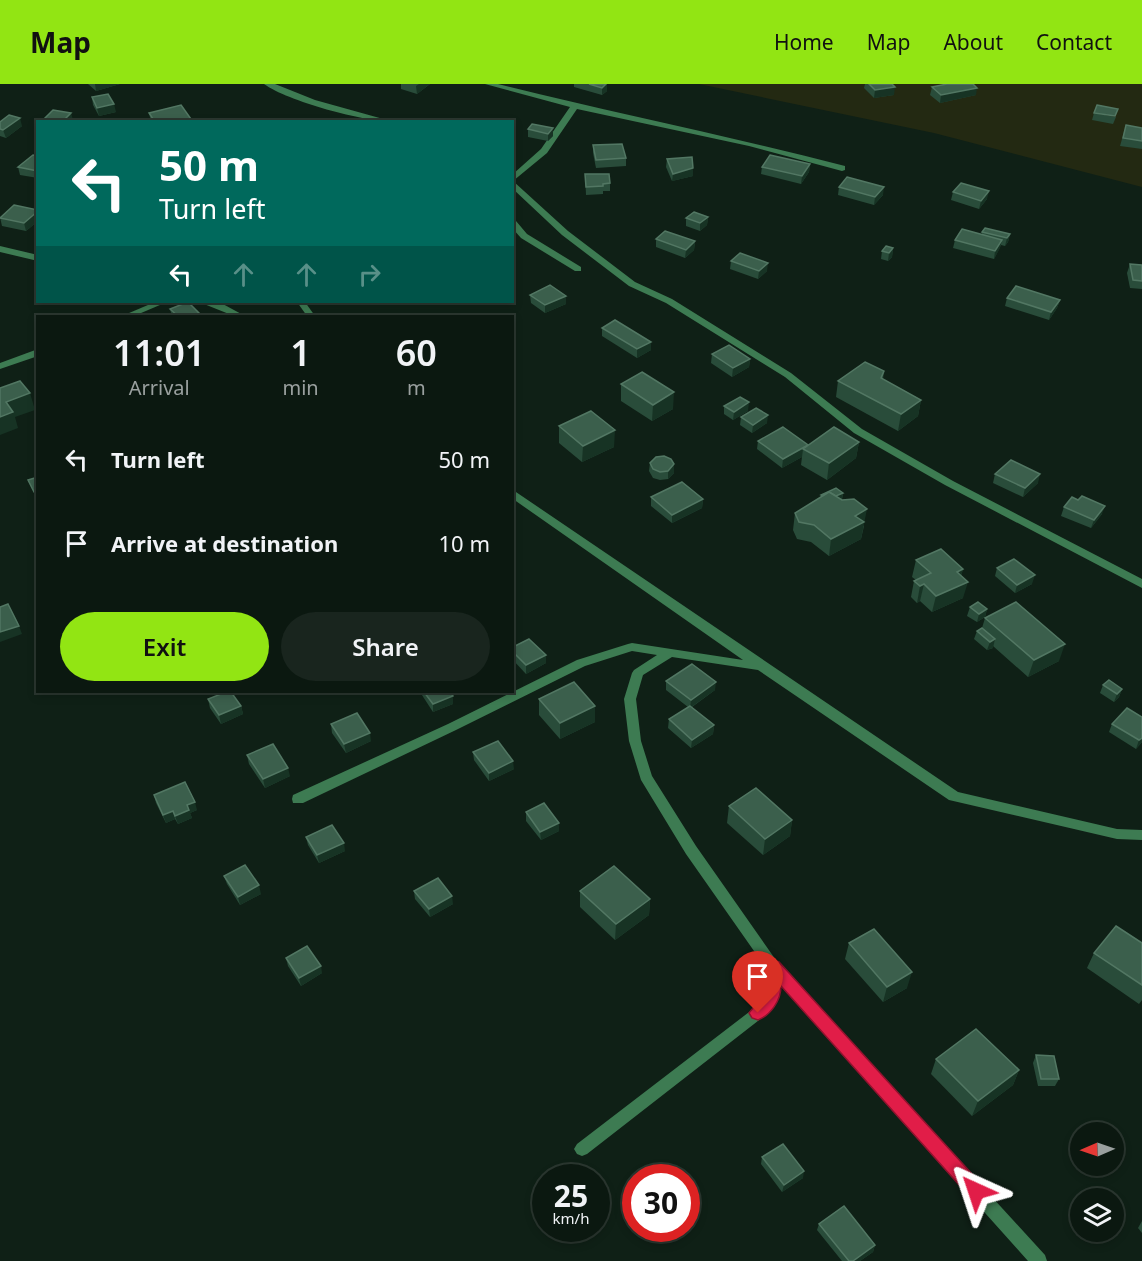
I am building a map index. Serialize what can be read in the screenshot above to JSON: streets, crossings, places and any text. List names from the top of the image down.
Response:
{
  "north": "left",
  "page": {
    "header": "Map",
    "nav": [
      "Home",
      "Map",
      "About",
      "Contact"
    ],
    "turn": ["50 m", "Turn left"],
    "eta": [
      "11:01",
      "Arrival",
      "1",
      "min",
      "60",
      "m"
    ],
    "list": [
      {
        "name": "Turn left",
        "value": "50 m"
      },
      {
        "name": "Arrive at destination",
        "value": "10 m"
      }
    ],
    "buttons": ["Exit", "Share"],
    "speed": "25 km/h",
    "limit": "30"
  }
}
